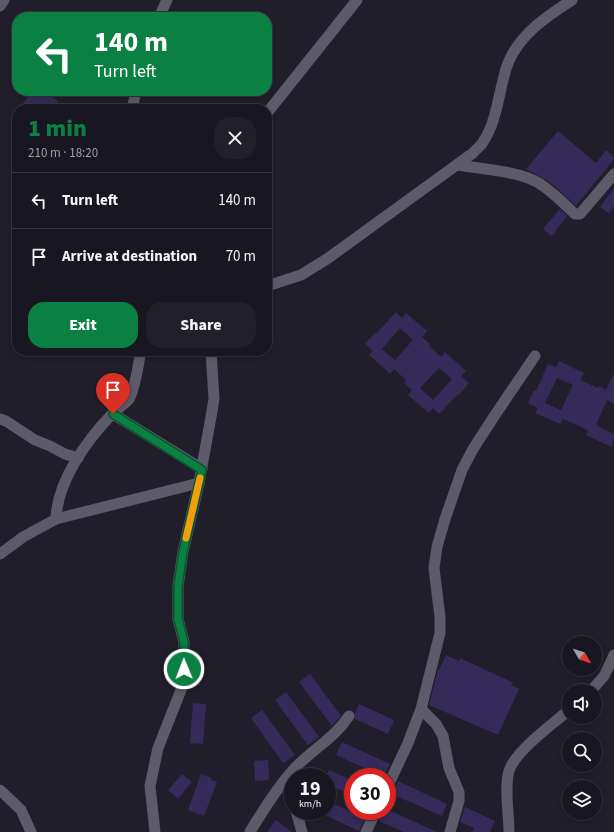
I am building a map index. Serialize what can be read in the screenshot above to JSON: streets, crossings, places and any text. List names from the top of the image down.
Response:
{
  "north": "bottom right",
  "page": {
    "turn": ["140 m", "Turn left"],
    "heading": ["1 min", "210 m · 18:20"],
    "list": [
      {
        "name": "Turn left",
        "value": "140 m"
      },
      {
        "name": "Arrive at destination",
        "value": "70 m"
      }
    ],
    "buttons": ["Exit", "Share"],
    "speed": "19 km/h",
    "limit": "30"
  }
}
